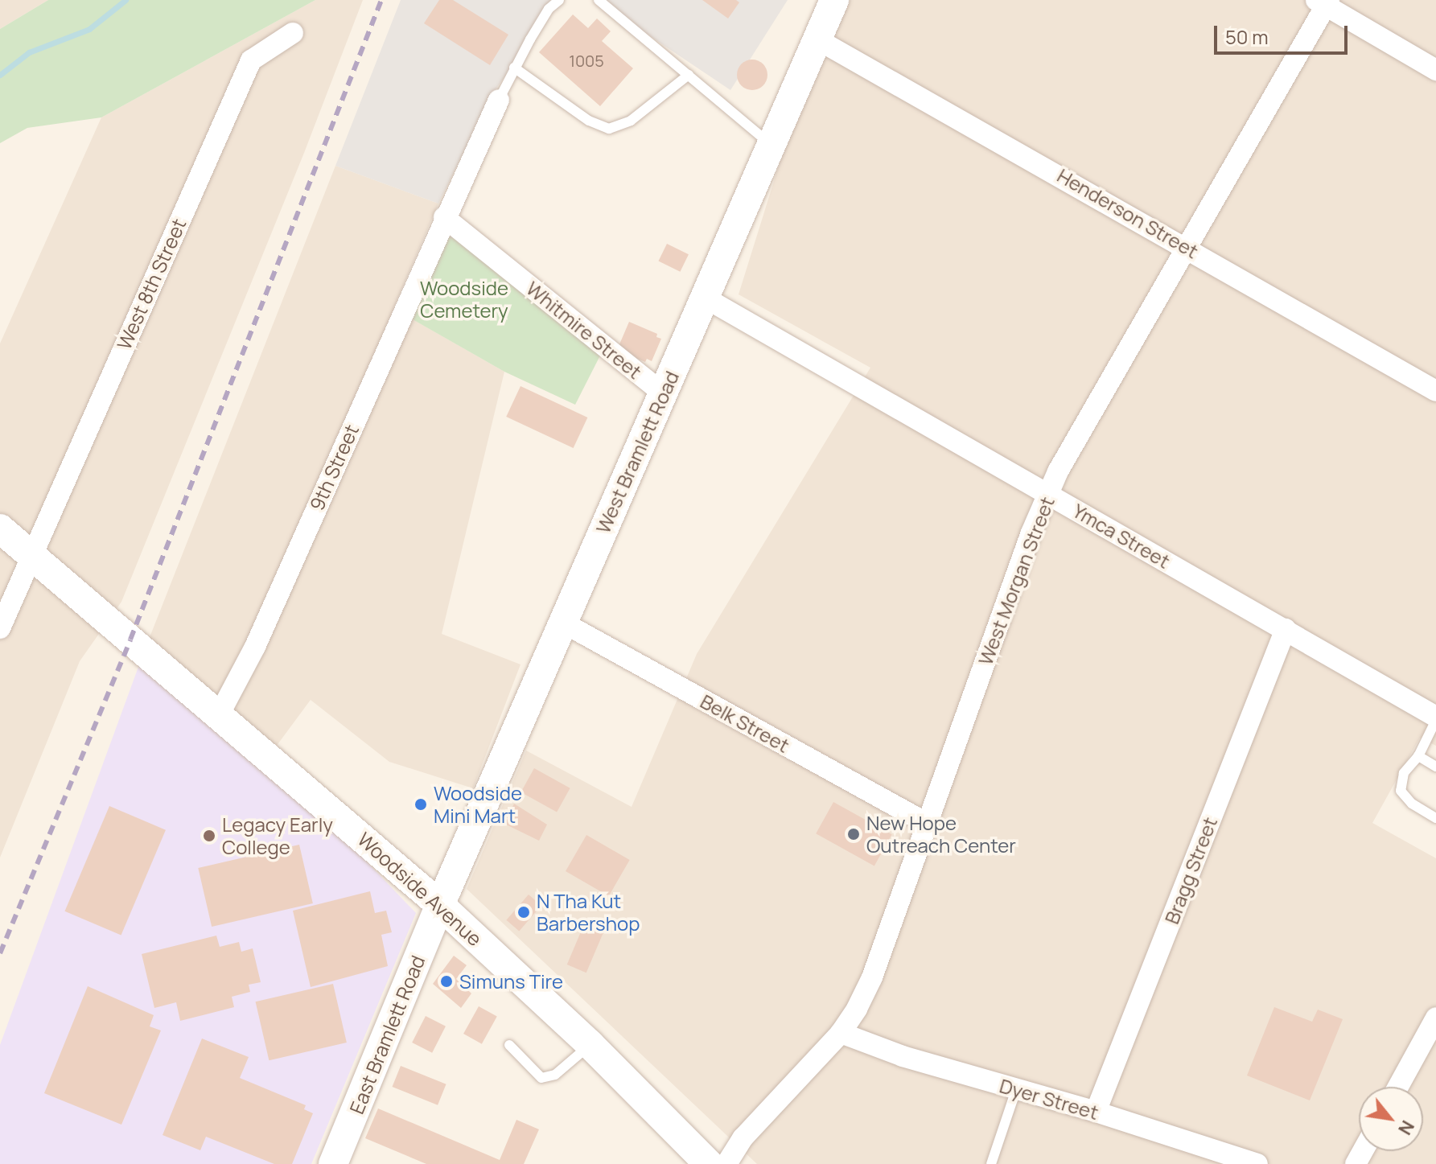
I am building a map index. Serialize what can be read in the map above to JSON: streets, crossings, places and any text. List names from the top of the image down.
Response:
{
  "streets": {
    "street": [
      "Henderson Street",
      "West 8th Street",
      "Whitmire Street",
      "West Bramlett Road",
      "9th Street",
      "Ymca Street",
      "West Morgan Street",
      "Belk Street",
      "Bragg Street",
      "Woodside Avenue",
      "East Bramlett Road",
      "Dyer Street"
    ]
  },
  "crossings": [
    ["Henderson Street", "West Bramlett Road"],
    ["Henderson Street", "West Morgan Street"],
    ["West 8th Street", "Woodside Avenue"],
    ["Whitmire Street", "West Bramlett Road"],
    ["Whitmire Street", "9th Street"],
    ["West Bramlett Road", "Ymca Street"],
    ["West Bramlett Road", "Belk Street"],
    ["West Bramlett Road", "Woodside Avenue"],
    ["West Bramlett Road", "East Bramlett Road"],
    ["9th Street", "Woodside Avenue"],
    ["Ymca Street", "West Morgan Street"],
    ["Ymca Street", "Bragg Street"],
    ["West Morgan Street", "Belk Street"],
    ["West Morgan Street", "Dyer Street"],
    ["Bragg Street", "Dyer Street"],
    ["Woodside Avenue", "East Bramlett Road"]
  ],
  "parks": ["Woodside Cemetery"],
  "places": [
    "Woodside Mini Mart",
    "New Hope Outreach Center",
    "Legacy Early College",
    "N Tha Kut Barbershop",
    "Simuns Tire"
  ],
  "house_numbers": ["1005"],
  "scale_bar": "50 m",
  "north": "bottom right"
}
